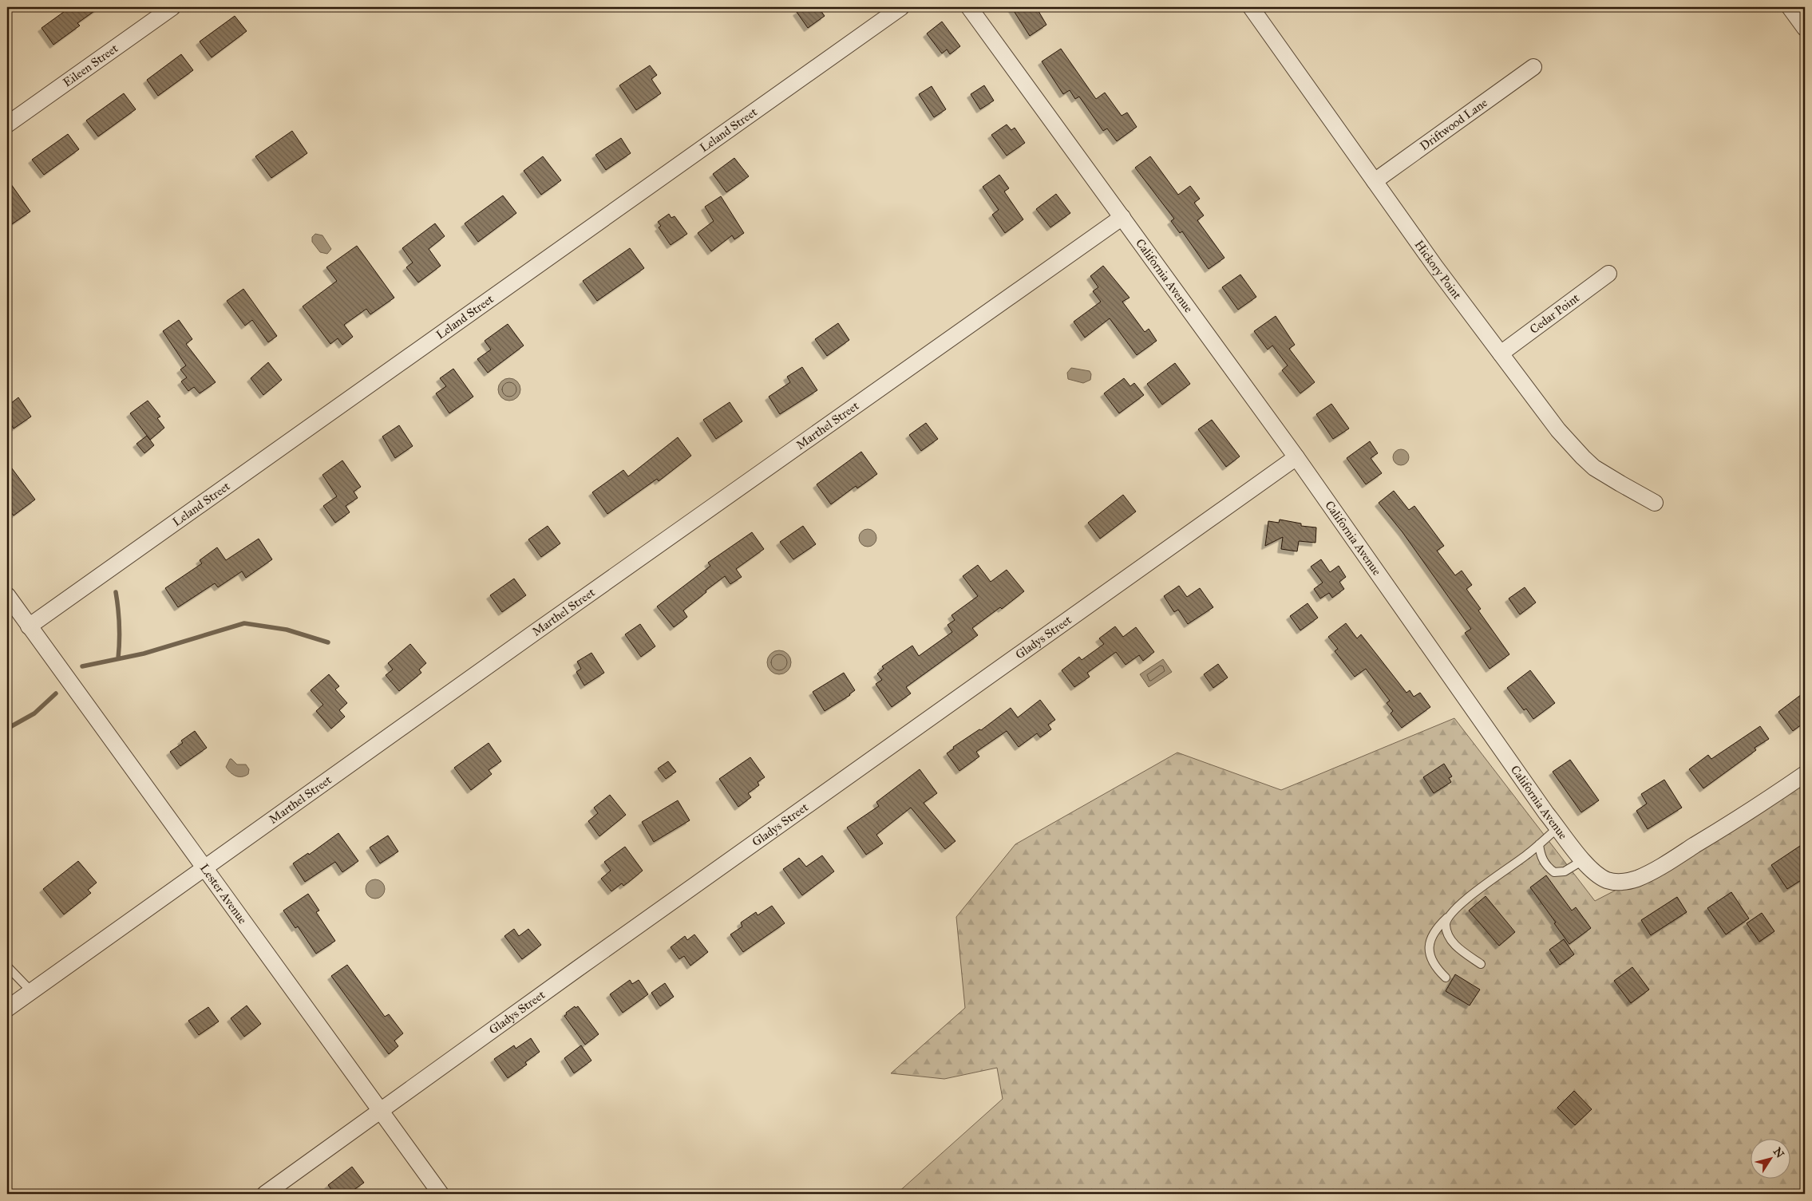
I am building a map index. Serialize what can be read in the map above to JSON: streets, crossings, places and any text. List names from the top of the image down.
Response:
{
  "streets": {
    "street": [
      "Eileen Street",
      "Driftwood Lane",
      "Leland Street",
      "Hickory Point",
      "California Avenue",
      "Cedar Point",
      "Marthel Street",
      "Gladys Street",
      "Lester Avenue"
    ]
  },
  "crossings": [
    ["Driftwood Lane", "Hickory Point"],
    ["Leland Street", "Lester Avenue"],
    ["Hickory Point", "Cedar Point"],
    ["California Avenue", "Marthel Street"],
    ["California Avenue", "Gladys Street"],
    ["Marthel Street", "Lester Avenue"],
    ["Gladys Street", "Lester Avenue"]
  ],
  "north": "top right"
}
